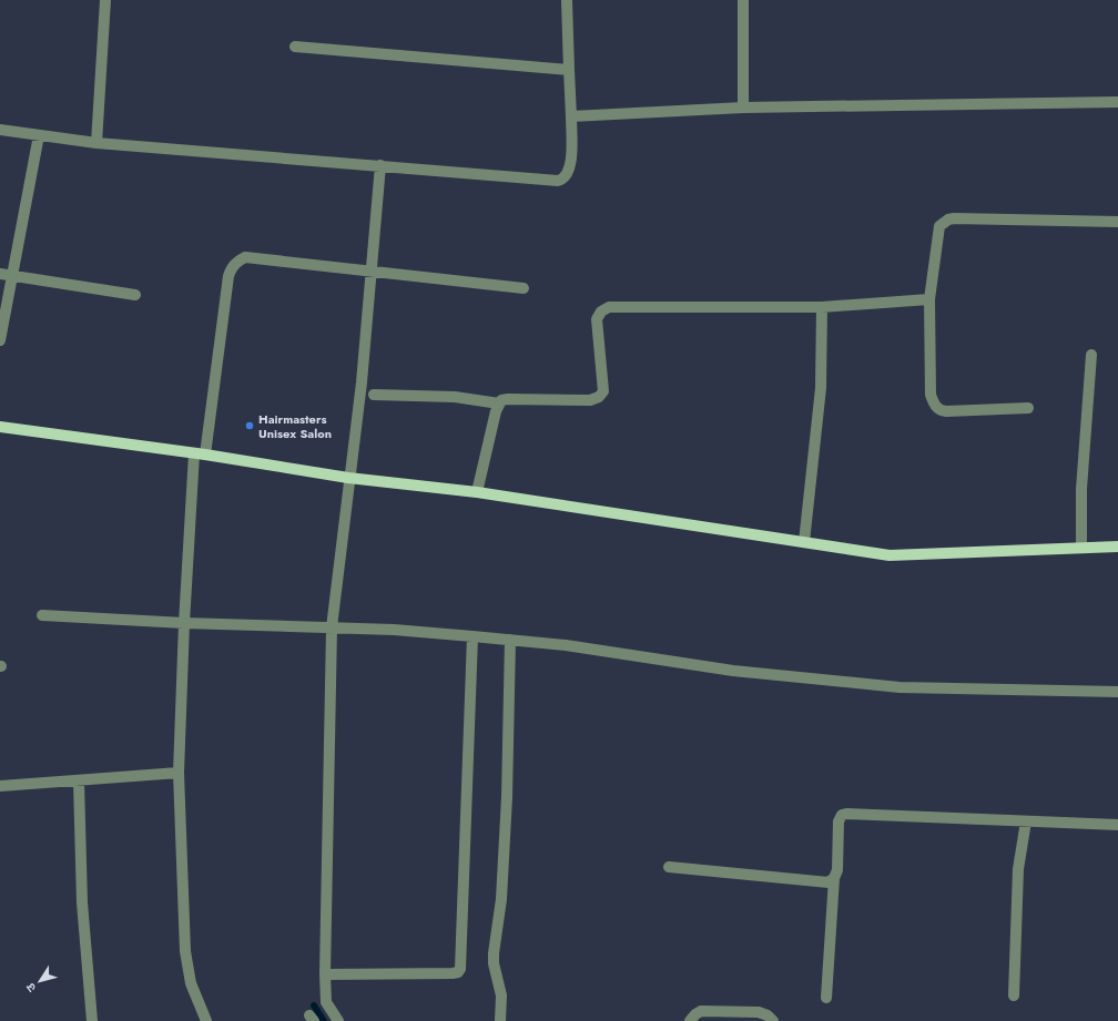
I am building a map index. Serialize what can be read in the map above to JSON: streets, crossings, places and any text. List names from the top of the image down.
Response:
{
  "places": ["Hairmasters Unisex Salon"],
  "north": "bottom left"
}
